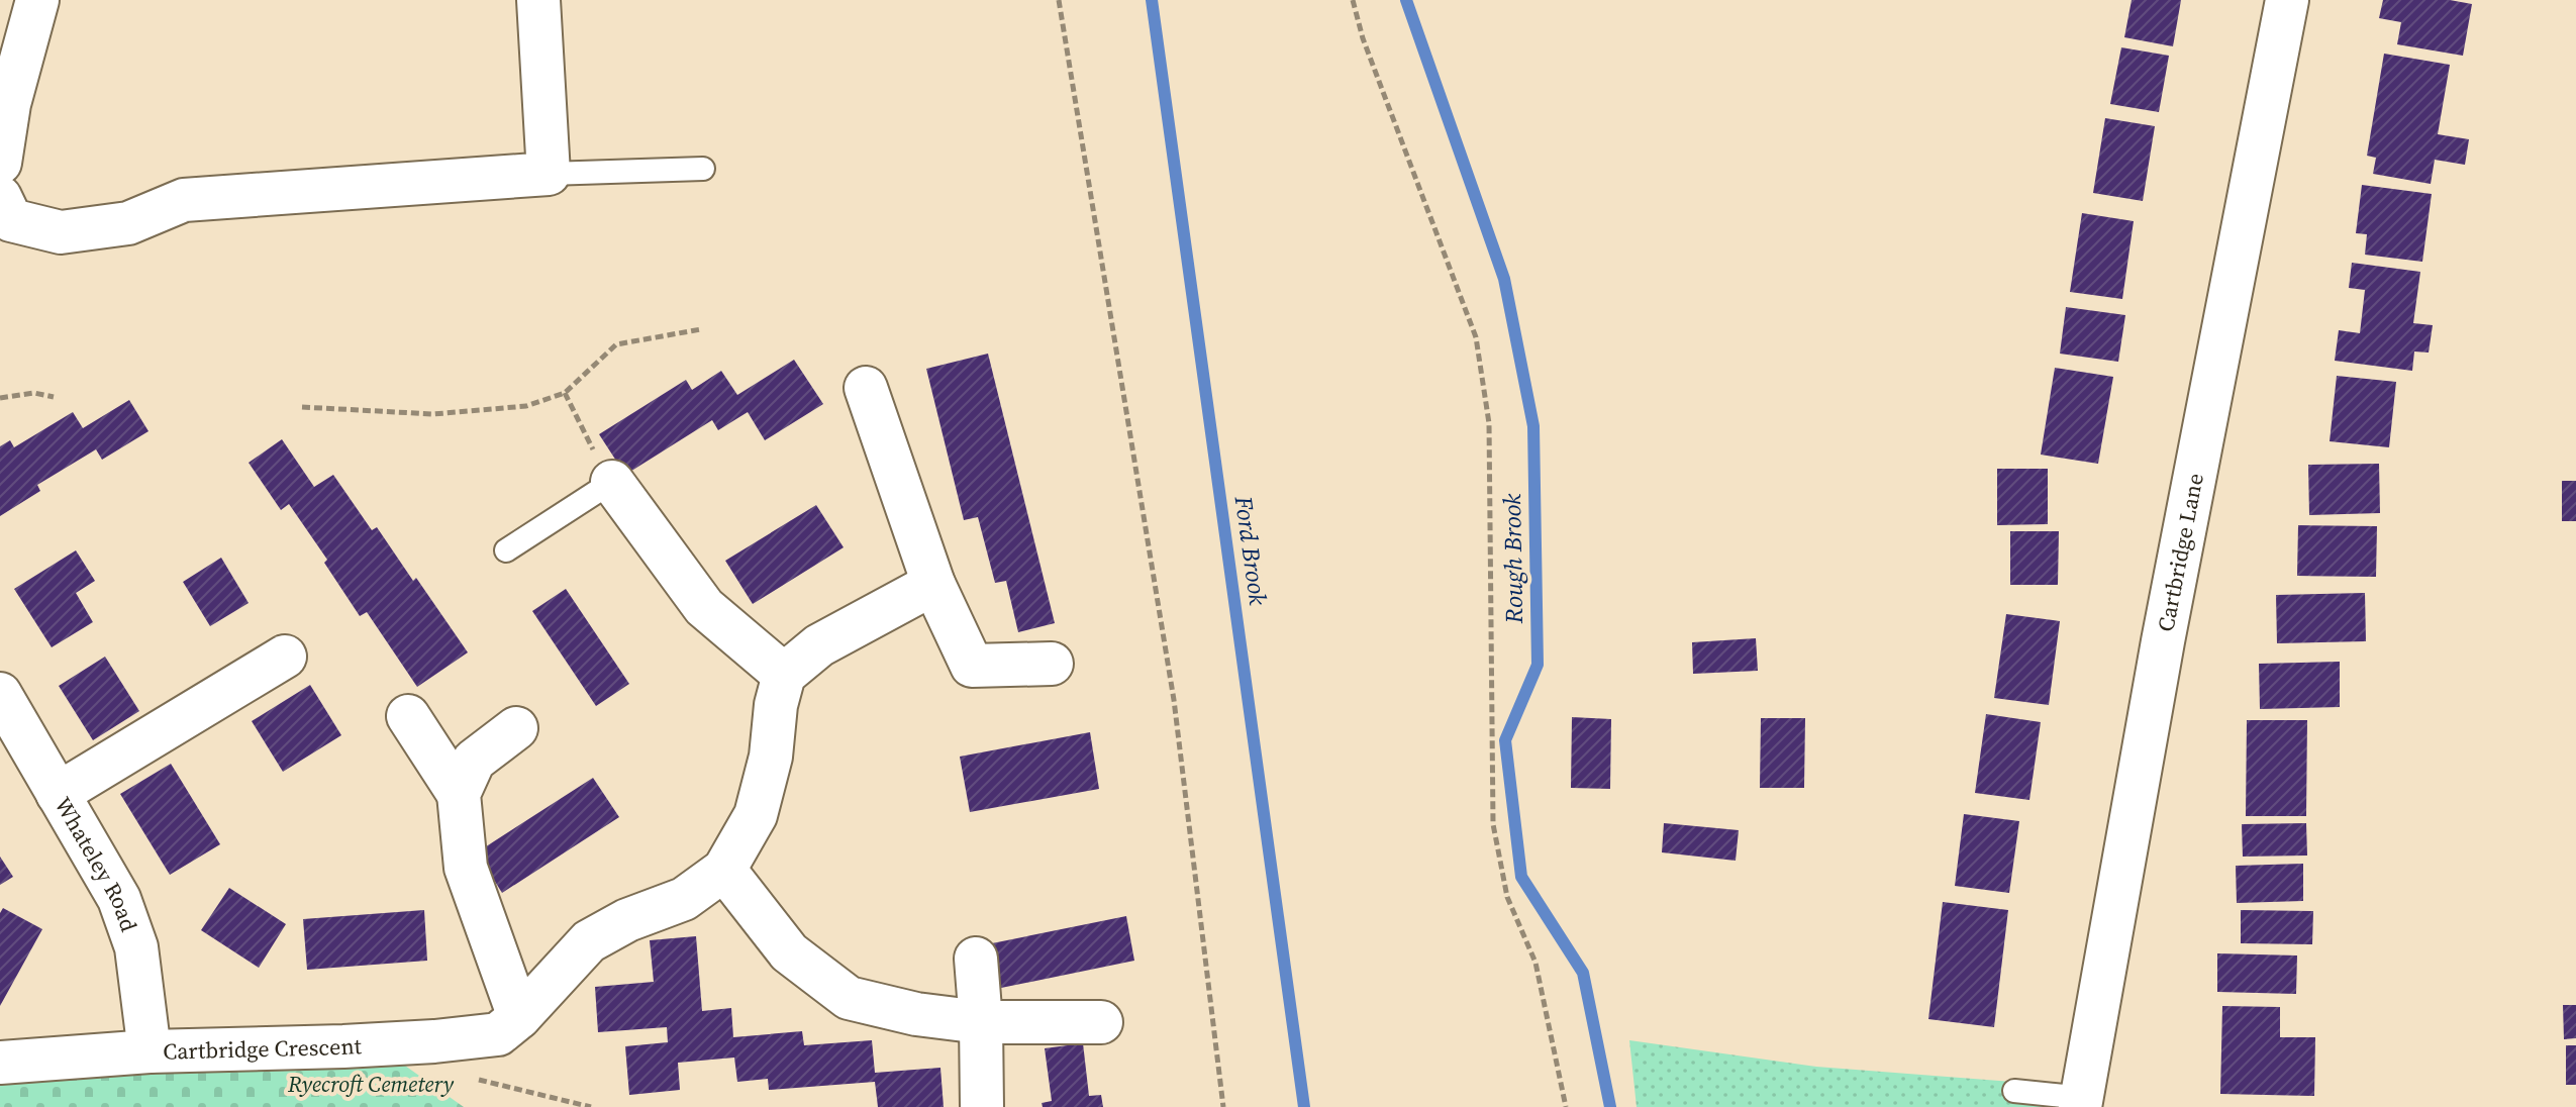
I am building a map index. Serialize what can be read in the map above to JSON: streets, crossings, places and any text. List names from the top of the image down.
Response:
{
  "streets": {
    "street": ["Cartbridge Lane", "Whateley Road", "Cartbridge Crescent"]
  },
  "crossings": [
    ["Whateley Road", "Cartbridge Crescent"]
  ],
  "water": ["Ford Brook", "Rough Brook"],
  "parks": ["Ryecroft Cemetery"]
}
